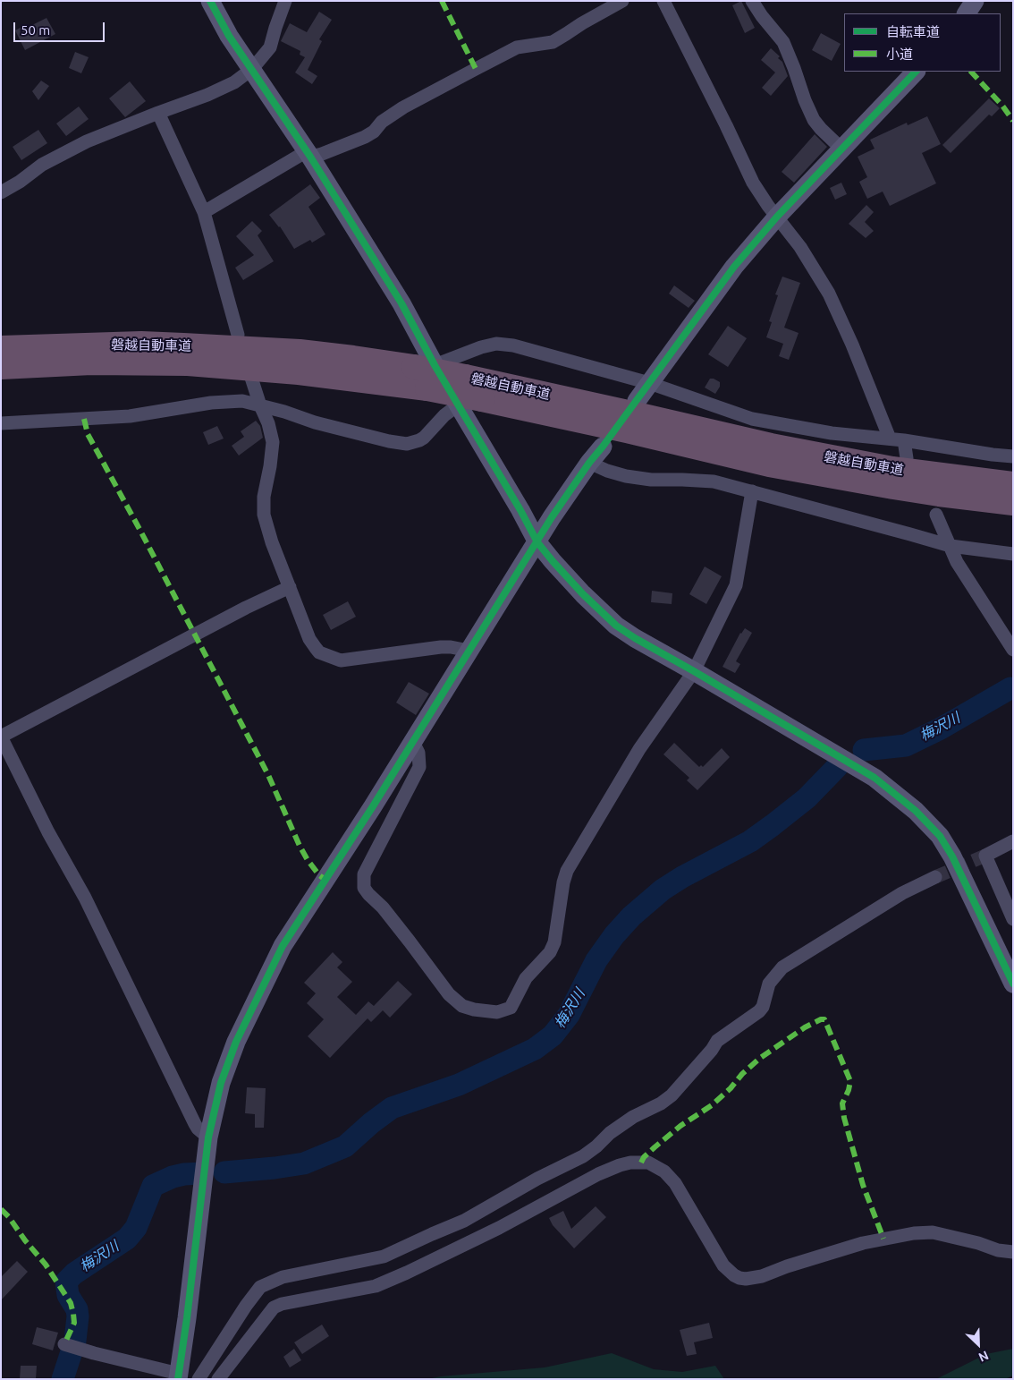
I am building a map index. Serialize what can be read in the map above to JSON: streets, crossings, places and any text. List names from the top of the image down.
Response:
{
  "streets": {
    "highway": ["磐越自動車道"]
  },
  "water": ["梅沢川"],
  "legend": ["自転車道", "小道"],
  "scale_bar": "50 m",
  "north": "bottom right"
}
